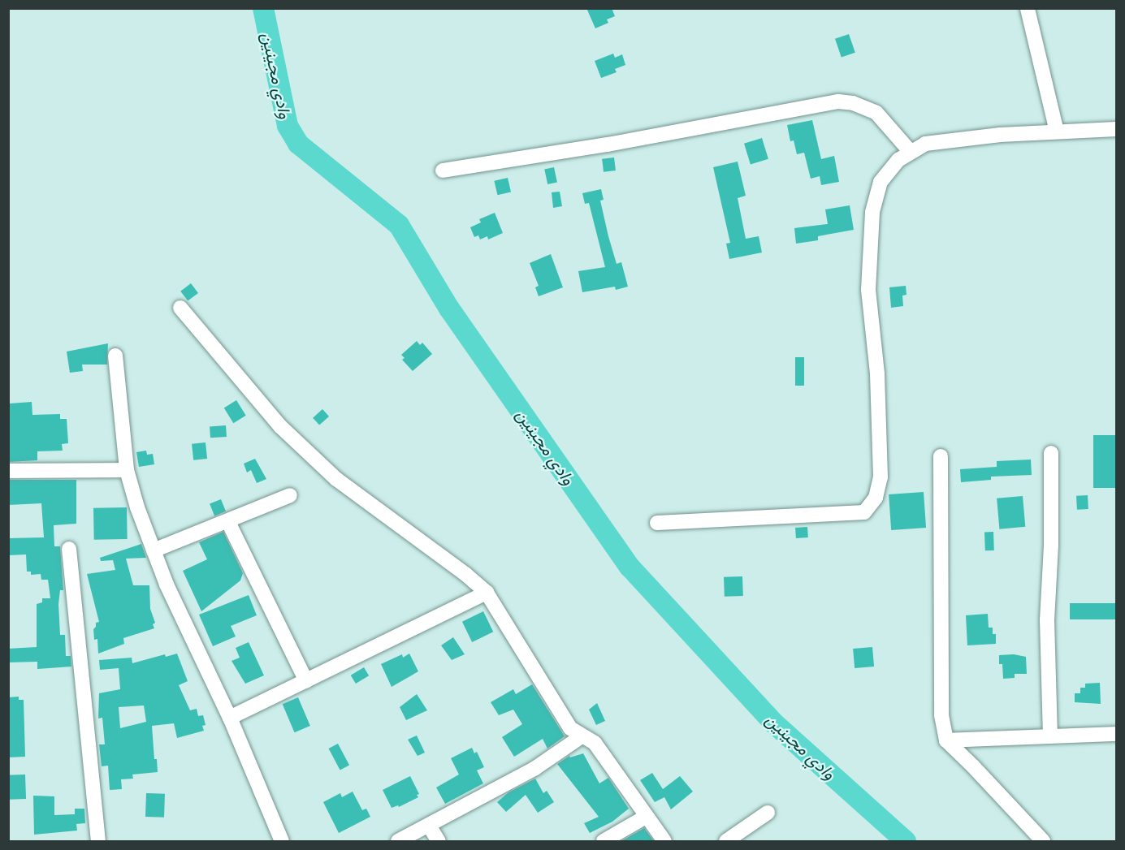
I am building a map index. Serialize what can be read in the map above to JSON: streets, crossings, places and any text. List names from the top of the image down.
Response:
{
  "water": ["وادي مجينين"]
}
